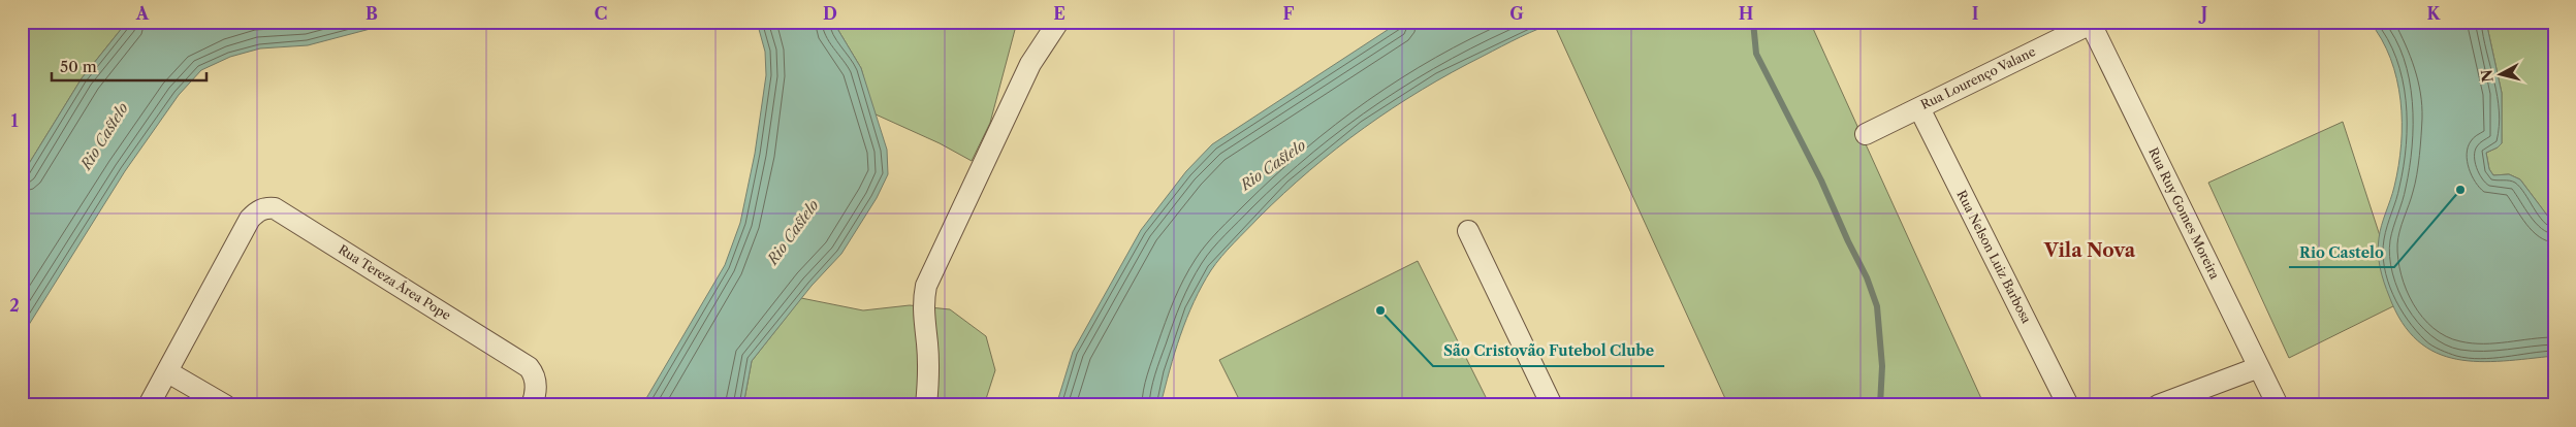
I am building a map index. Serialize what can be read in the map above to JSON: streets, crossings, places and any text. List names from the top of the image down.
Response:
{
  "streets": {
    "street": [
      "Rua Lourenço Valane",
      "Rua Ruy Gomes Moreira",
      "Rua Nelson Luiz Barbosa",
      "Rua Tereza Área Pope"
    ]
  },
  "crossings": [
    ["Rua Lourenço Valane", "Rua Ruy Gomes Moreira"],
    ["Rua Lourenço Valane", "Rua Nelson Luiz Barbosa"]
  ],
  "districts": ["Vila Nova"],
  "water": ["Rio Castelo"],
  "places": ["Rio Castelo", "São Cristovão Futebol Clube"],
  "scale_bar": "50 m",
  "north": "left",
  "grid": {
    "columns": [
      "A",
      "B",
      "C",
      "D",
      "E",
      "F",
      "G",
      "H",
      "I",
      "J",
      "K"
    ],
    "rows": ["1", "2"]
  }
}
